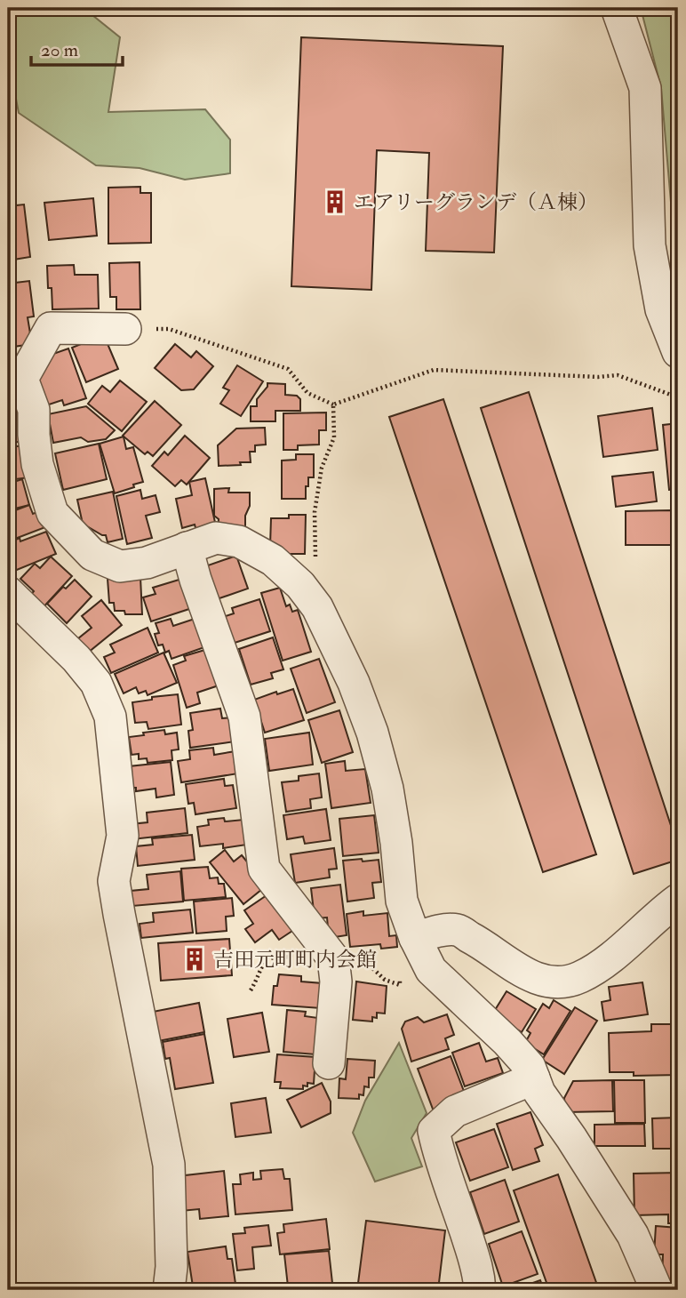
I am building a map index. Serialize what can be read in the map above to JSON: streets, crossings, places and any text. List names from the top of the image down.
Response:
{
  "places": {
    "building": ["エアリーグランデ（Ａ棟）", "吉田元町町内会館"]
  },
  "scale_bar": "20 m"
}
